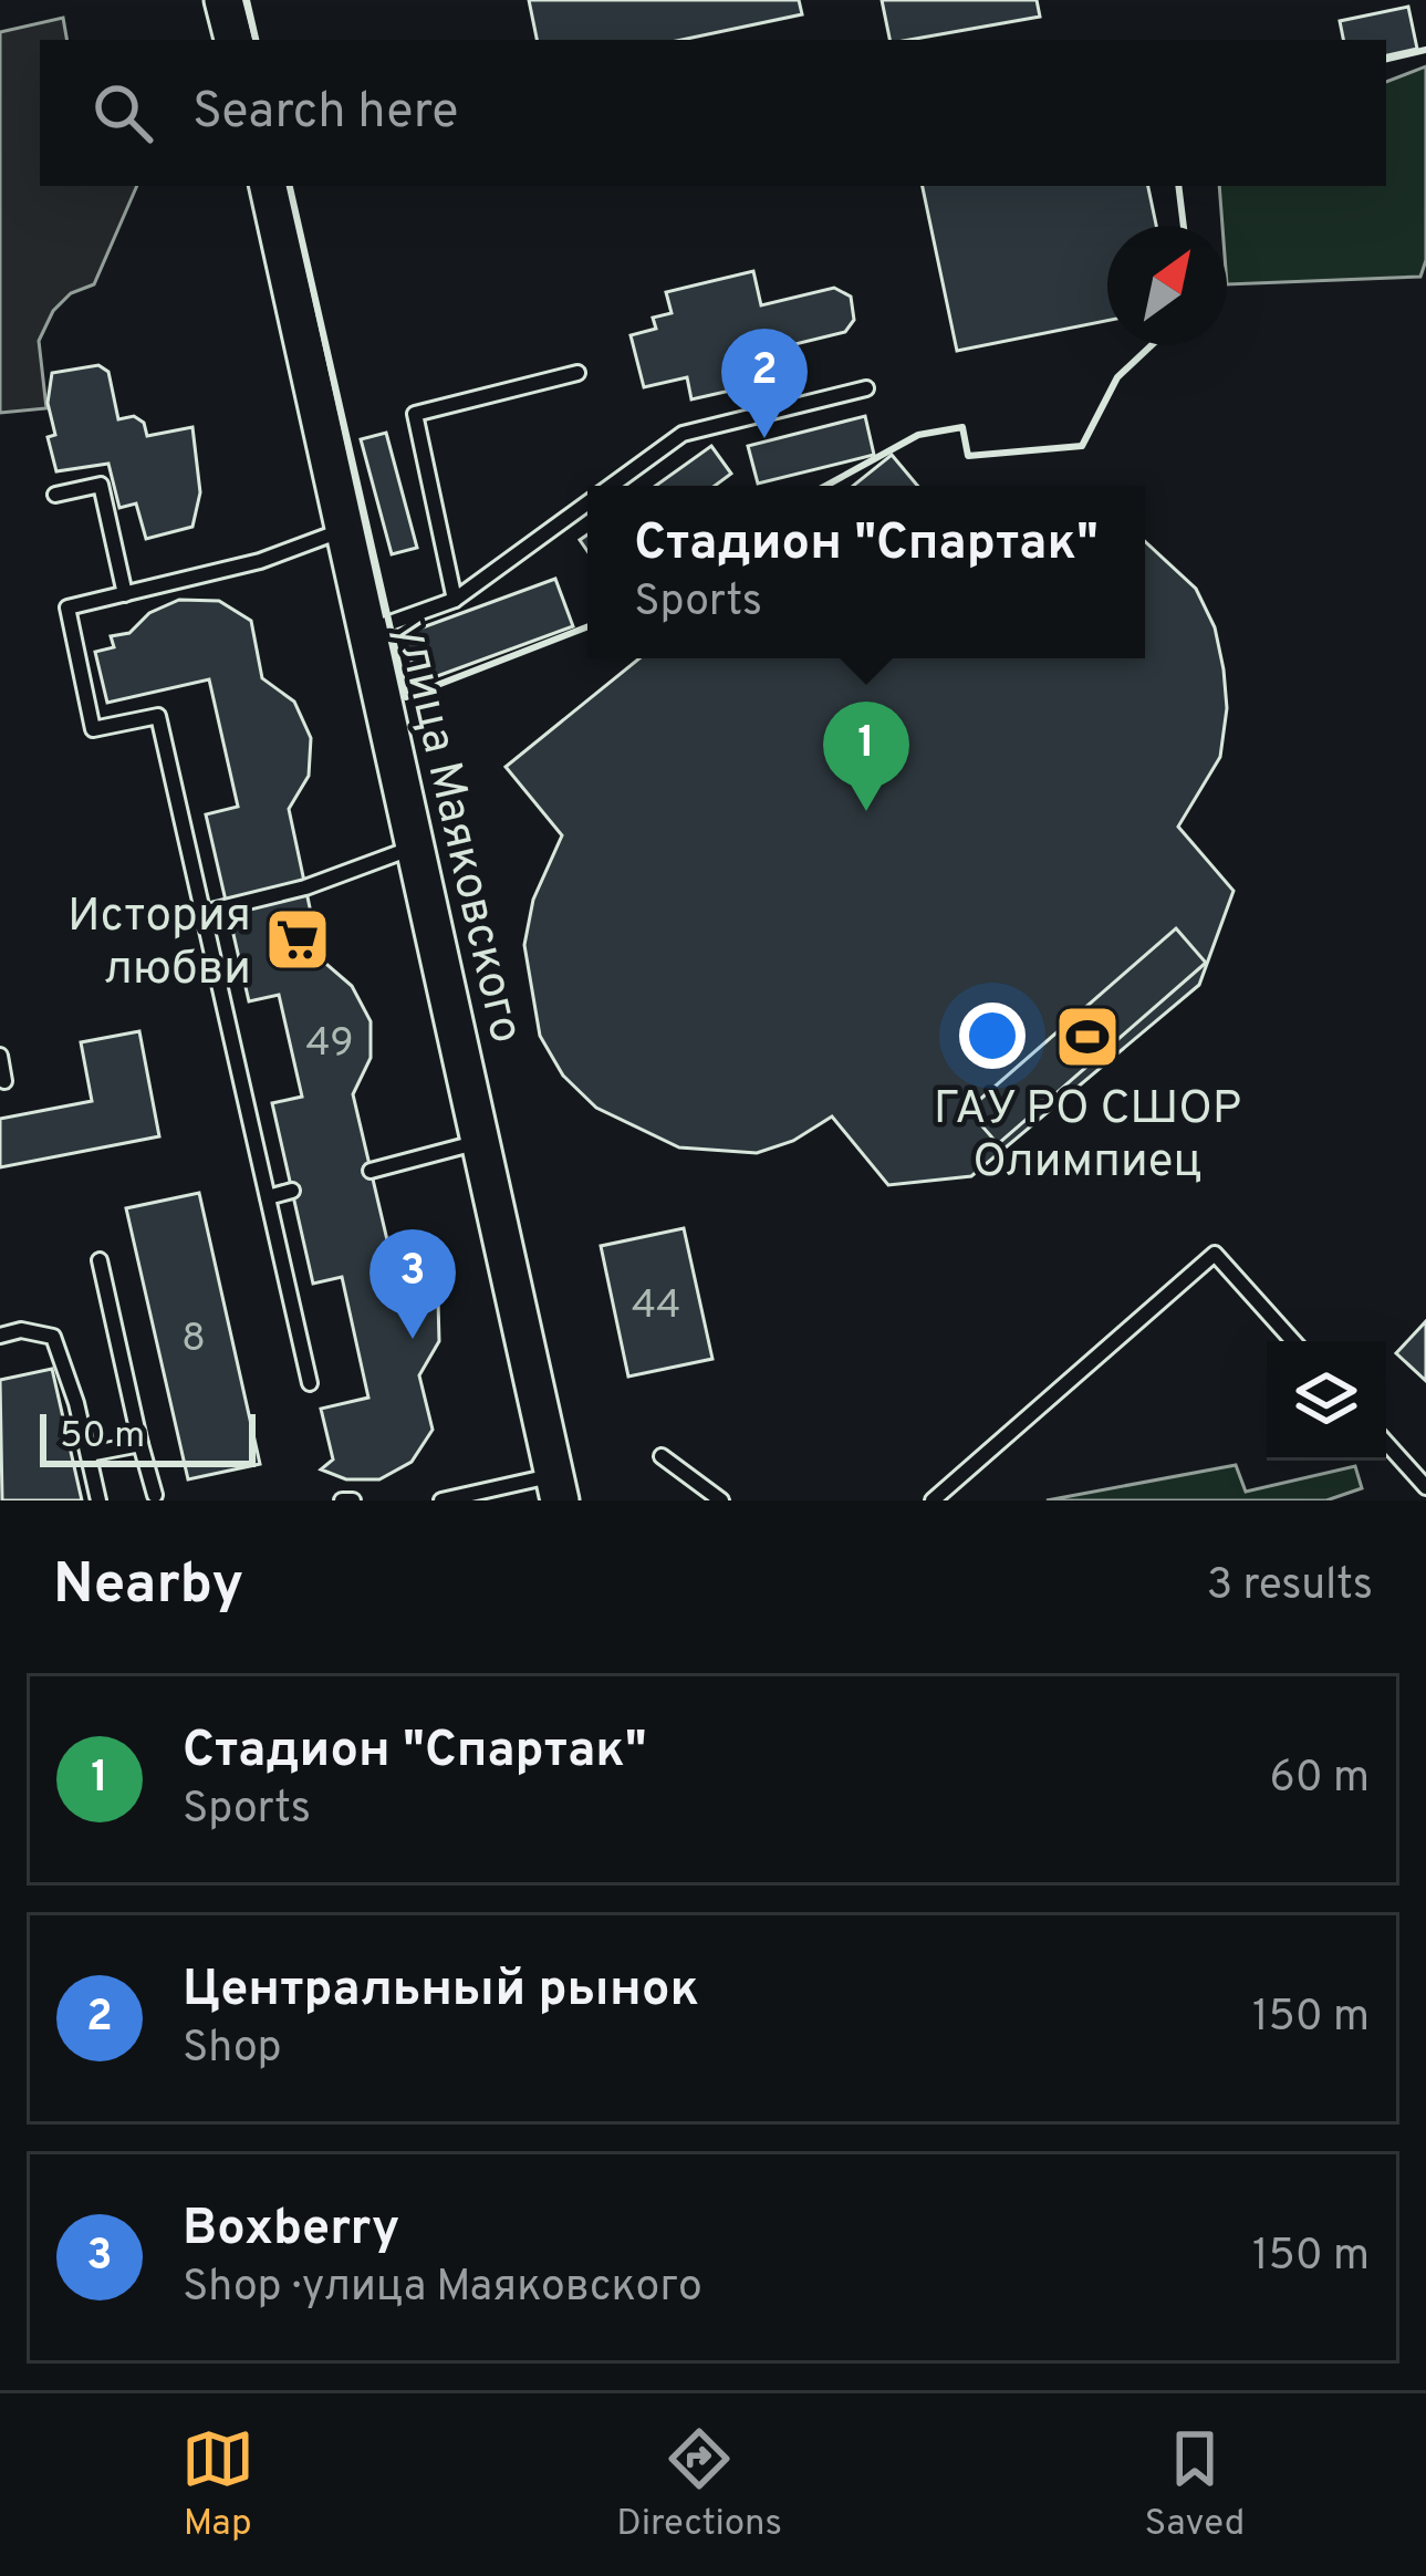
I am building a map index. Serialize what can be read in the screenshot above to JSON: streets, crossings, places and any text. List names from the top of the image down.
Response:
{
  "streets": {
    "street": ["улица Маяковского"]
  },
  "places": {
    "supermarket": ["История любви"],
    "sports": ["ГАУ РО СШОР Олимпиец"]
  },
  "house_numbers": ["49", "44", "8"],
  "scale_bar": "50 m",
  "north": "top right",
  "page": {
    "search": "Search here",
    "pins": ["2", "1", "3"],
    "popup": ["Стадион \"Спартак\"", "Sports"],
    "scale": "50 m",
    "heading": ["Nearby", "3 results"],
    "list": [
      {
        "mark": "1",
        "name": "Стадион \"Спартак\"",
        "note": "Sports",
        "value": "60 m"
      },
      {
        "mark": "2",
        "name": "Центральный рынок",
        "note": "Shop",
        "value": "150 m"
      },
      {
        "mark": "3",
        "name": "Boxberry",
        "note": "Shop · улица Маяковского",
        "value": "150 m"
      }
    ],
    "nav": ["Map", "Directions", "Saved"]
  }
}
